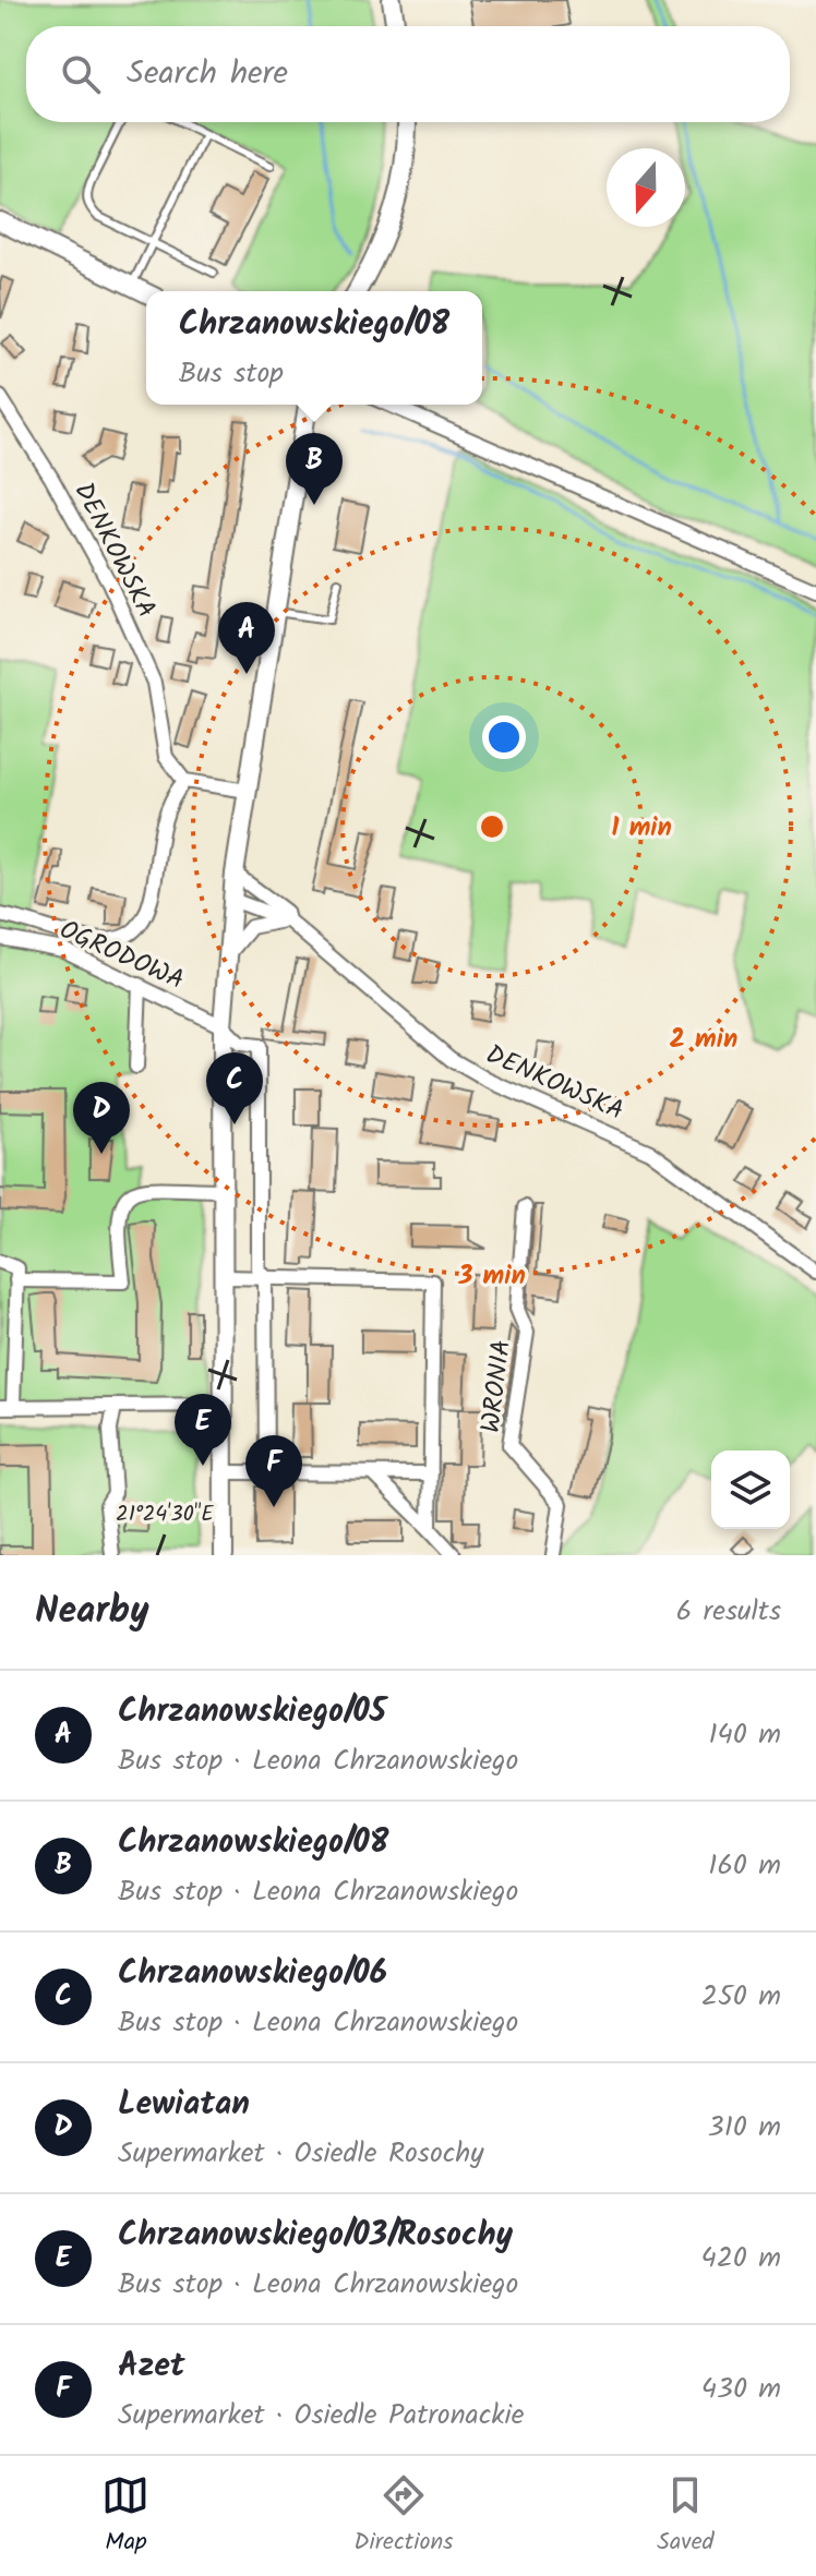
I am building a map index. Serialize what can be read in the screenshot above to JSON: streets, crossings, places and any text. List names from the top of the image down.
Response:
{
  "streets": {
    "street": ["DENKOWSKA", "OGRODOWA", "WRONIA"]
  },
  "north": "bottom",
  "page": {
    "search": "Search here",
    "popup": ["Chrzanowskiego/08", "Bus stop"],
    "pins": [
      "B",
      "A",
      "C",
      "D",
      "E",
      "F"
    ],
    "heading": ["Nearby", "6 results"],
    "list": [
      {
        "mark": "A",
        "name": "Chrzanowskiego/05",
        "note": "Bus stop · Leona Chrzanowskiego",
        "value": "140 m"
      },
      {
        "mark": "B",
        "name": "Chrzanowskiego/08",
        "note": "Bus stop · Leona Chrzanowskiego",
        "value": "160 m"
      },
      {
        "mark": "C",
        "name": "Chrzanowskiego/06",
        "note": "Bus stop · Leona Chrzanowskiego",
        "value": "250 m"
      },
      {
        "mark": "D",
        "name": "Lewiatan",
        "note": "Supermarket · Osiedle Rosochy",
        "value": "310 m"
      },
      {
        "mark": "E",
        "name": "Chrzanowskiego/03/Rosochy",
        "note": "Bus stop · Leona Chrzanowskiego",
        "value": "420 m"
      },
      {
        "mark": "F",
        "name": "Azet",
        "note": "Supermarket · Osiedle Patronackie",
        "value": "430 m"
      }
    ],
    "nav": ["Map", "Directions", "Saved"]
  },
  "coordinates": ["21°24'30\"E"],
  "rings": ["1 min", "2 min", "3 min"]
}
